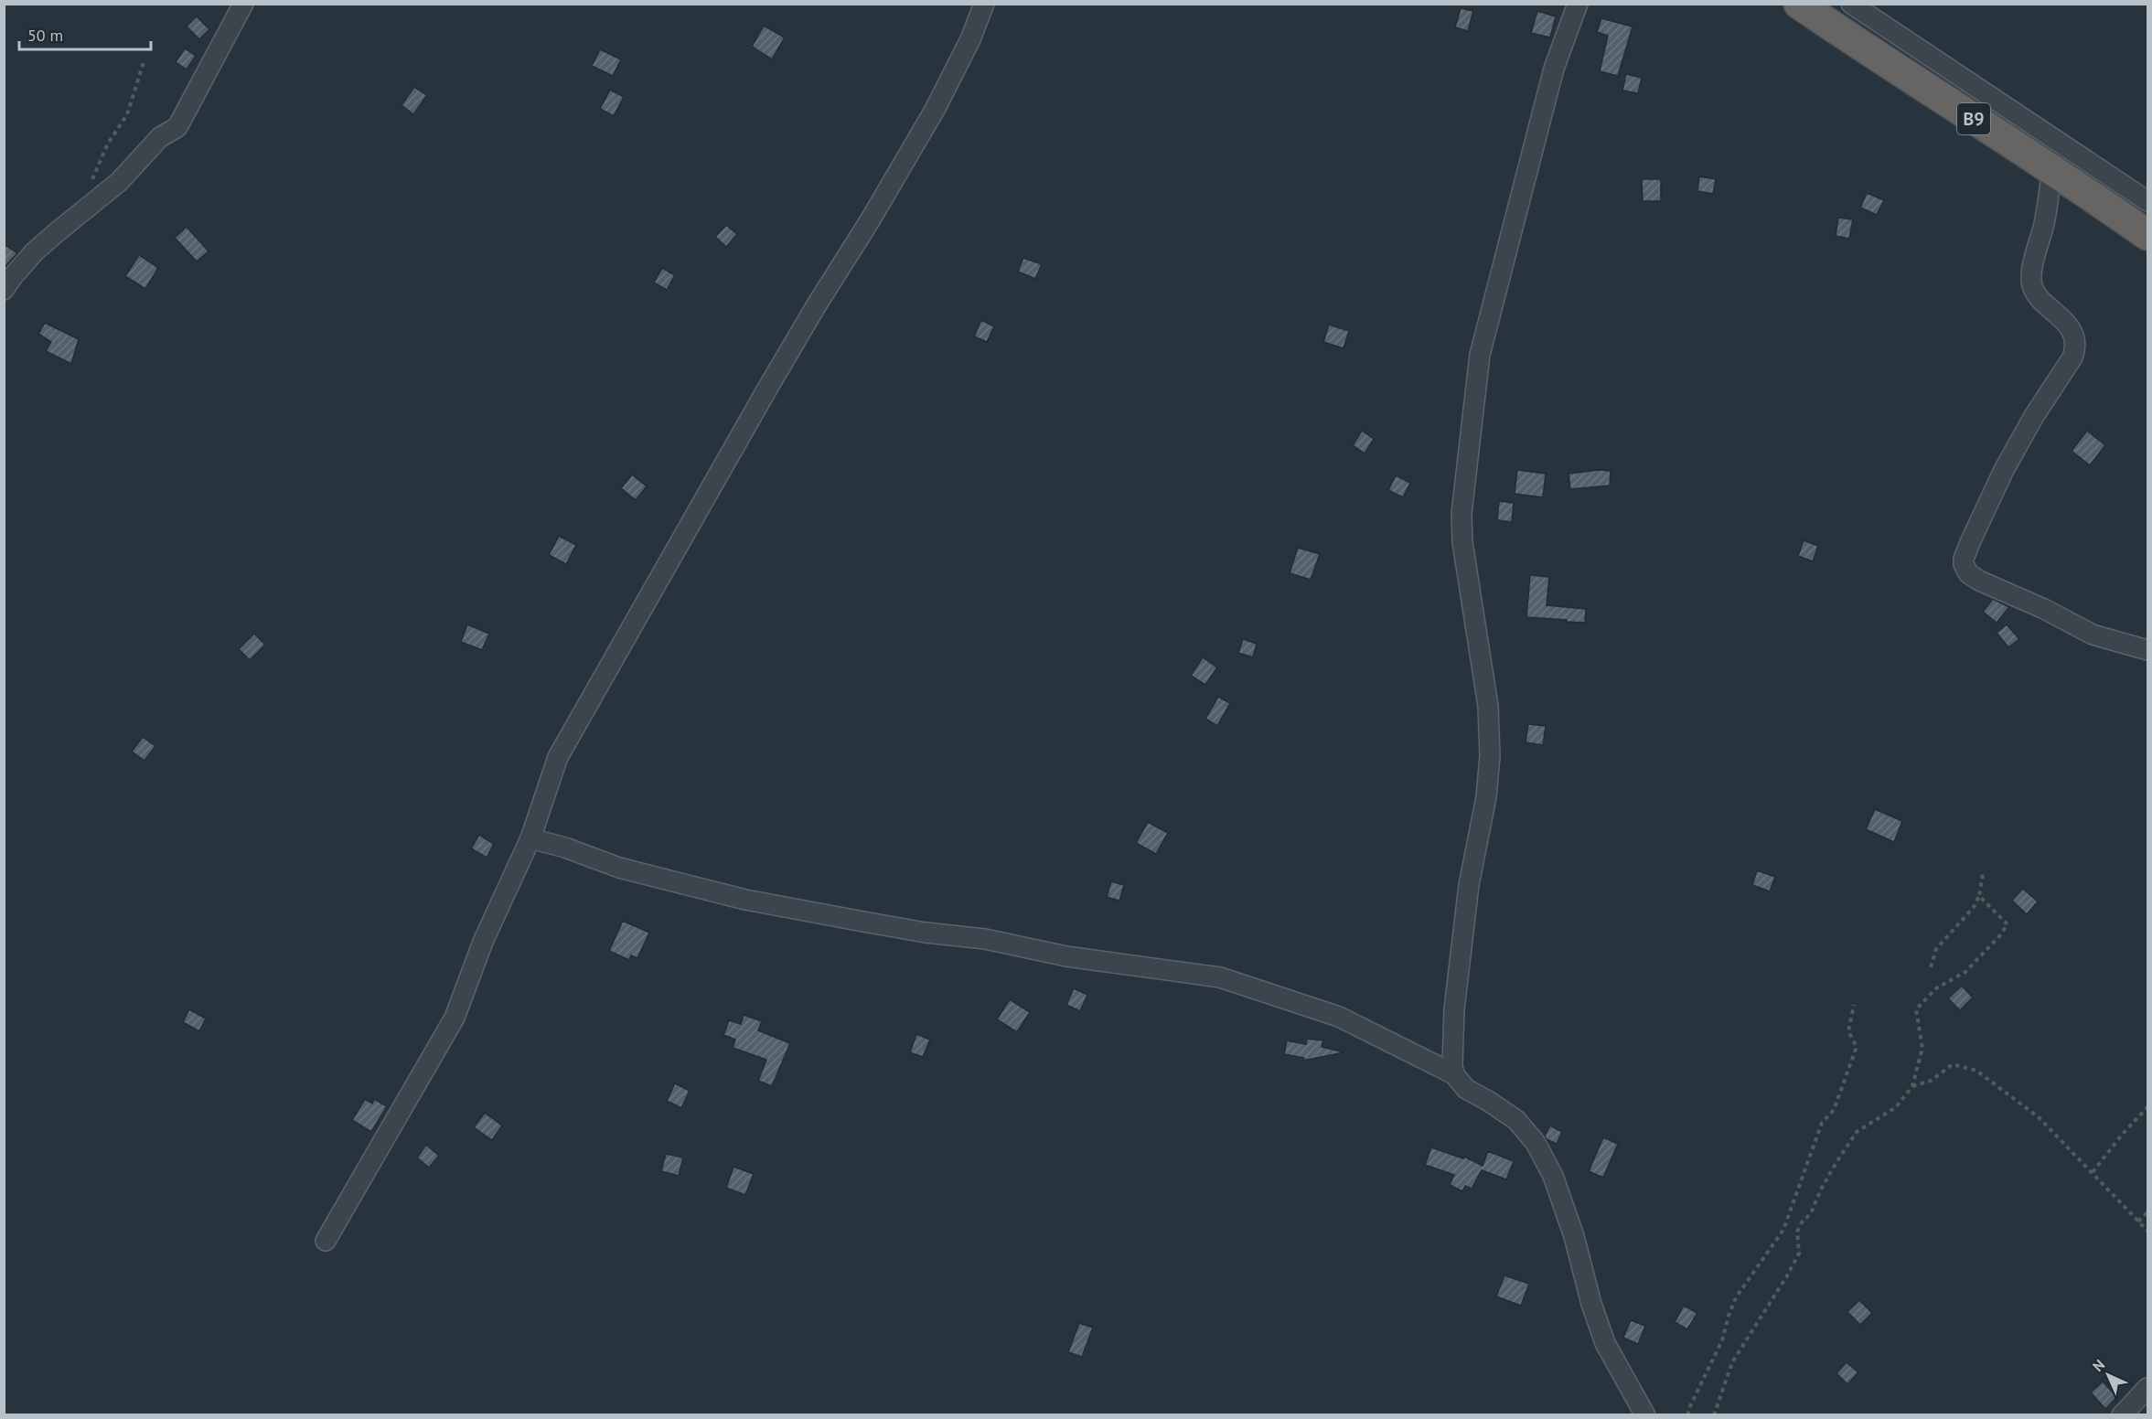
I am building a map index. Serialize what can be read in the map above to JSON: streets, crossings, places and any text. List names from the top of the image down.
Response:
{
  "streets": {
    "highway": ["B9"]
  },
  "scale_bar": "50 m",
  "north": "top left"
}
